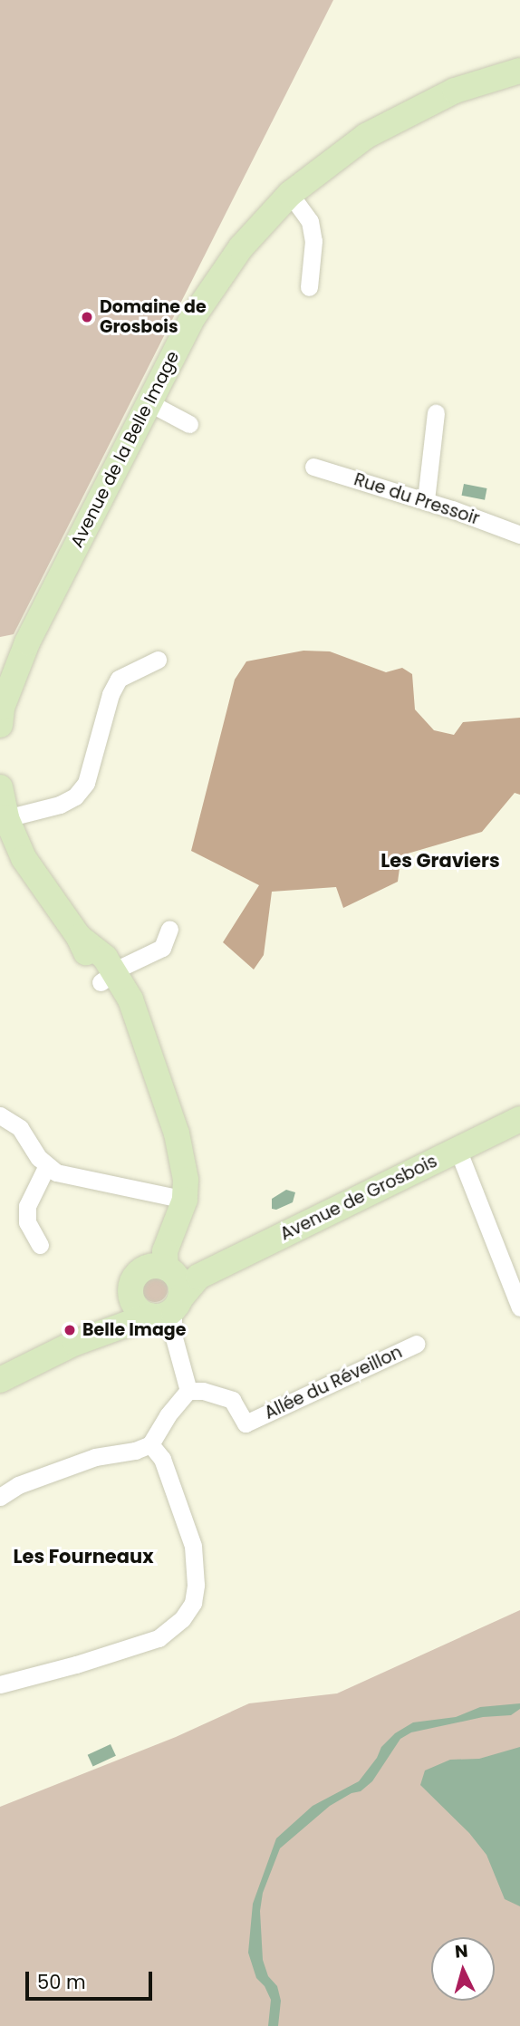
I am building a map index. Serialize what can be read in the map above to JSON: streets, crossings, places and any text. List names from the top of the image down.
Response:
{
  "streets": {
    "street": [
      "Avenue de la Belle Image",
      "Rue du Pressoir",
      "Avenue de Grosbois",
      "Allée du Réveillon"
    ]
  },
  "districts": ["Les Graviers", "Les Fourneaux"],
  "places": ["Domaine de Grosbois", "Belle Image"],
  "scale_bar": "50 m",
  "north": "top"
}
